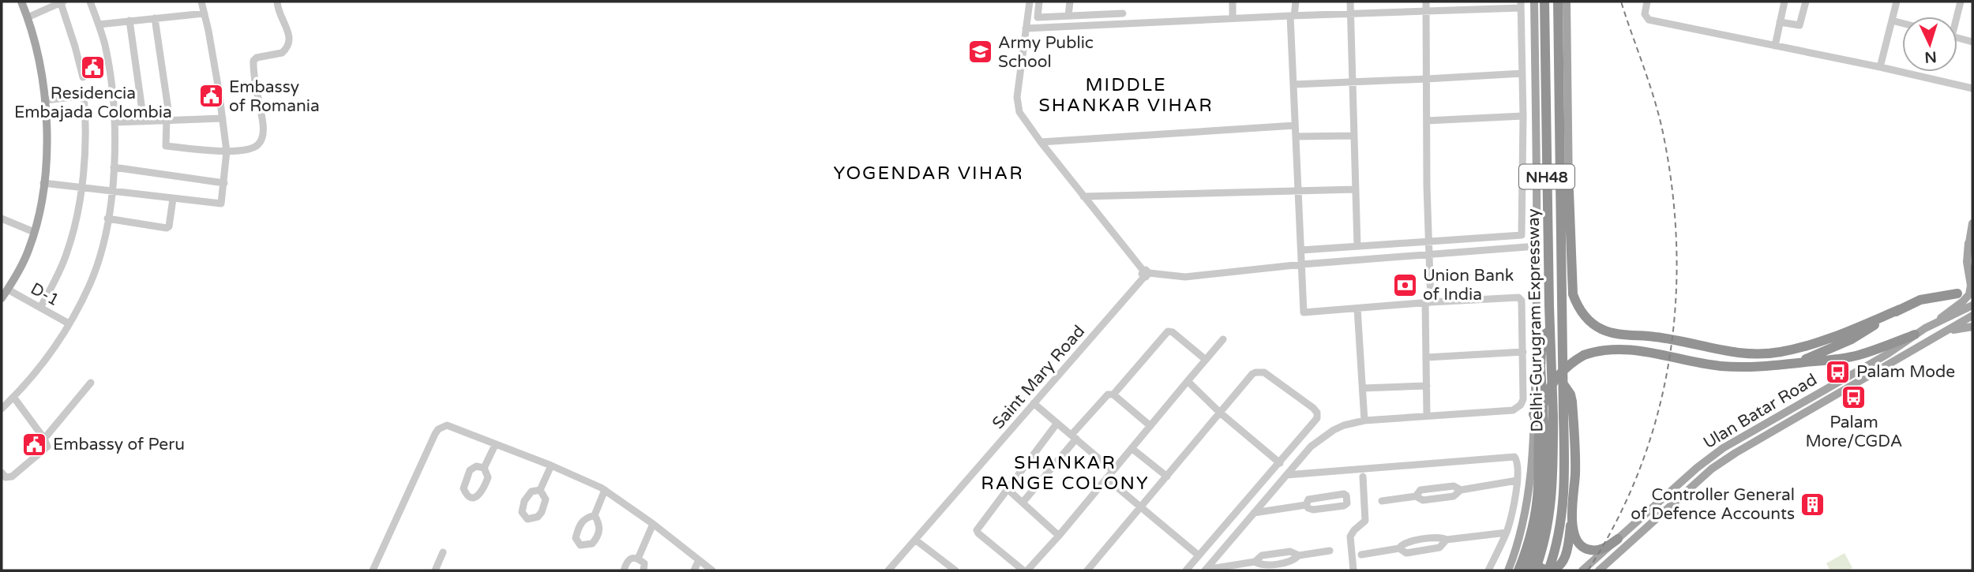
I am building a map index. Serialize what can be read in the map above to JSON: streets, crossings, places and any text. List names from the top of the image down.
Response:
{
  "streets": {
    "highway": ["NH48", "Delhi-Gurugram Expressway"],
    "main road": ["Ulan Batar Road"],
    "street": ["D-1", "Saint Mary Road"]
  },
  "districts": ["MIDDLE SHANKAR VIHAR", "YOGENDAR VIHAR", "SHANKAR RANGE COLONY"],
  "places": {
    "school or university": ["Army Public School"],
    "public building": ["Residencia Embajada Colombia", "Embassy of Romania", "Embassy of Peru"],
    "bank": ["Union Bank of India"],
    "bus stop": ["Palam Mode", "Palam More/CGDA"],
    "building": ["Controller General of Defence Accounts"]
  },
  "north": "bottom"
}
